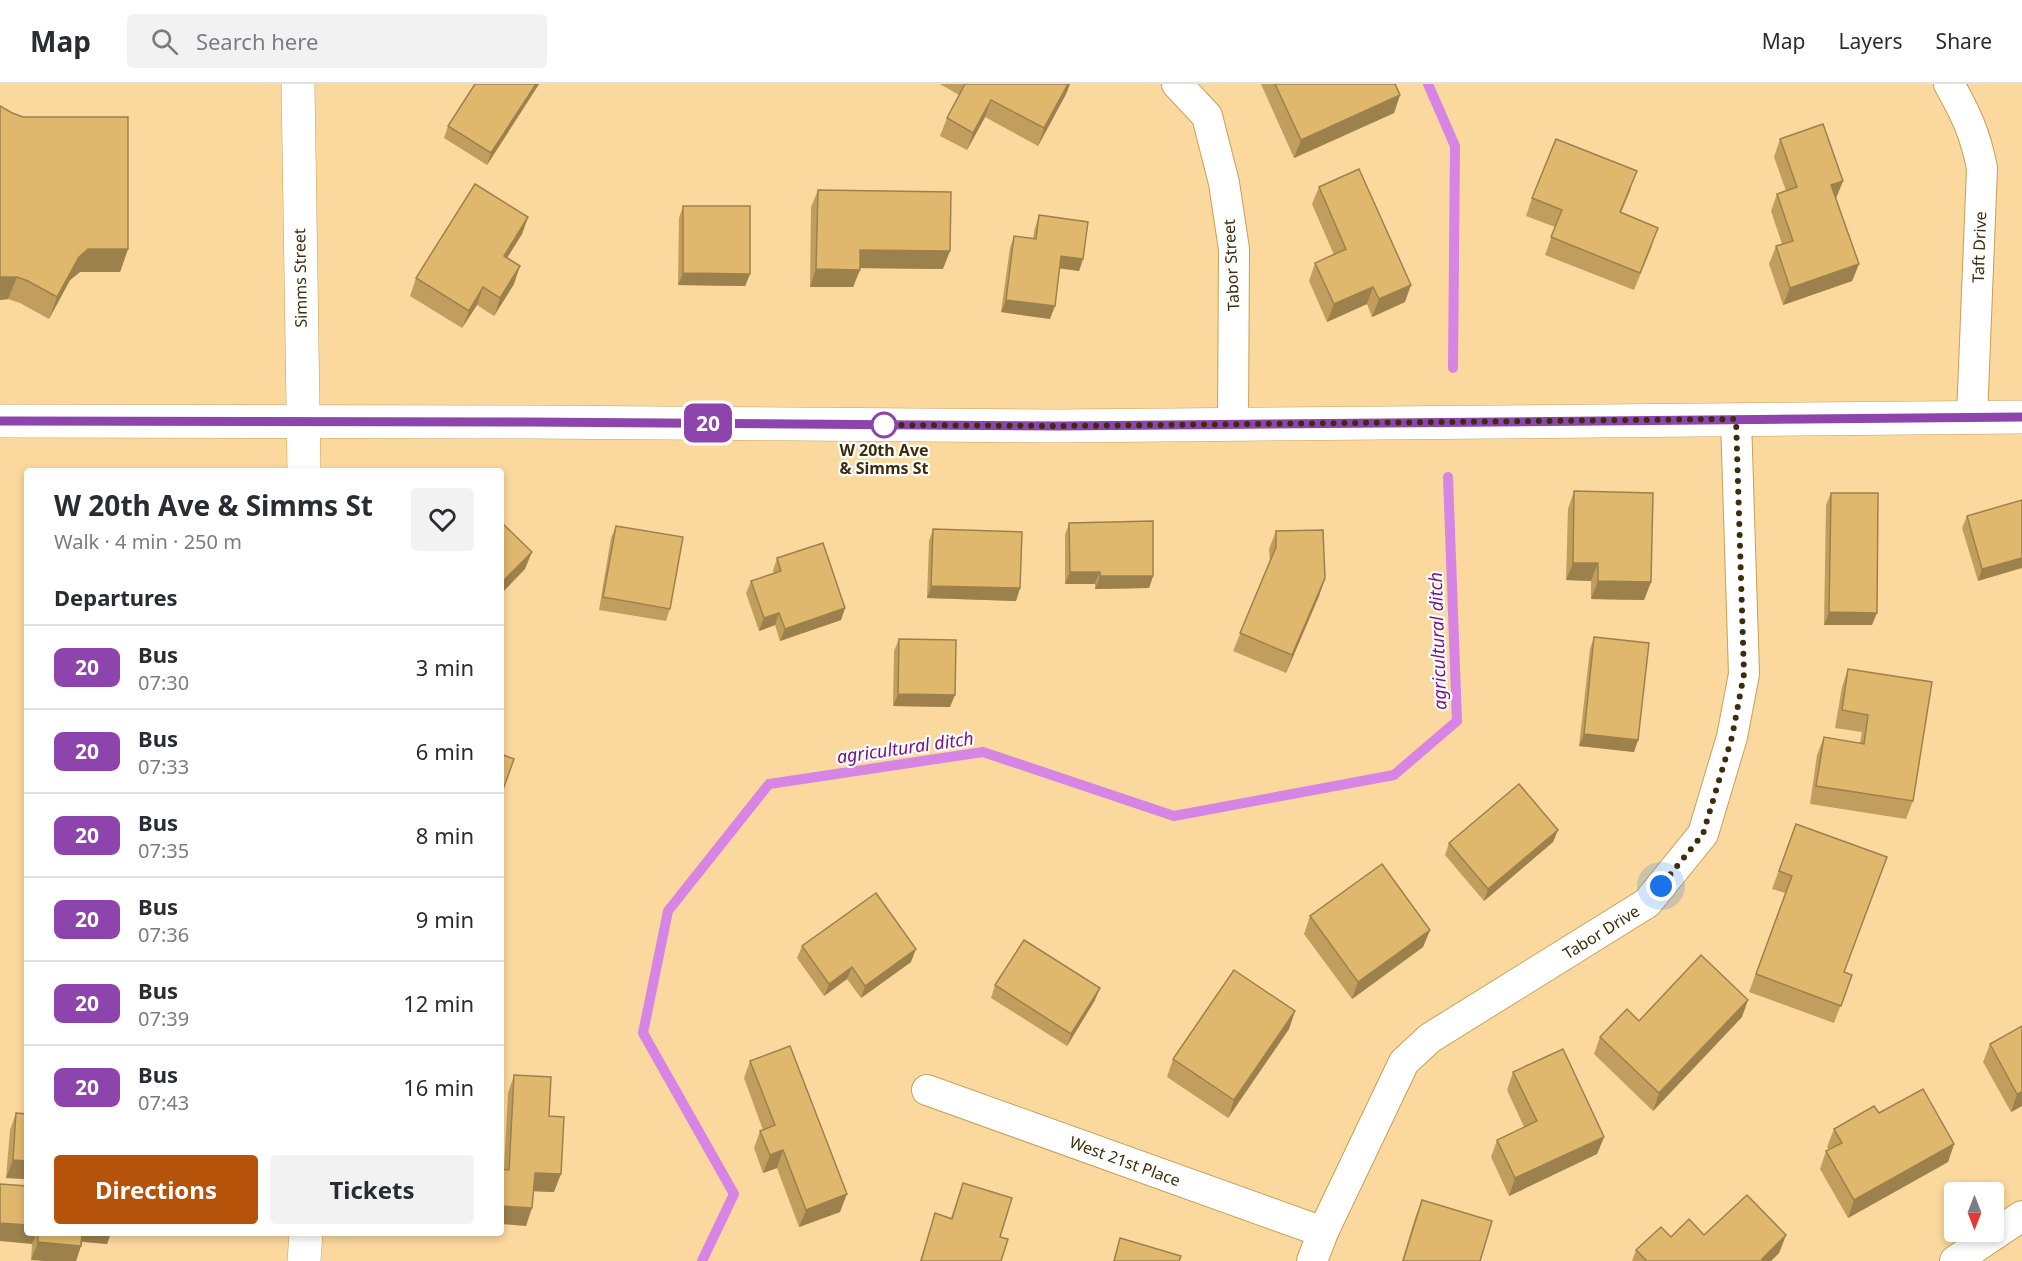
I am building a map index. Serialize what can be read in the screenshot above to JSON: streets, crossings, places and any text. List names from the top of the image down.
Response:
{
  "streets": {
    "street": [
      "Taft Drive",
      "Tabor Street",
      "Simms Street",
      "Tabor Drive",
      "West 21st Place"
    ]
  },
  "crossings": [
    ["Tabor Drive", "West 21st Place"]
  ],
  "water": ["agricultural ditch"],
  "places": ["W 20th Ave & Simms St"],
  "lines": ["bus line 20"],
  "north": "bottom",
  "page": {
    "header": "Map",
    "search": "Search here",
    "nav": ["Map", "Layers", "Share"],
    "on_map": "20",
    "heading": [
      ["W 20th Ave & Simms St", "Walk · 4 min · 250 m"],
      "Departures"
    ],
    "list": [
      {
        "mark": "20",
        "name": "Bus",
        "note": "07:30",
        "value": "3 min"
      },
      {
        "mark": "20",
        "name": "Bus",
        "note": "07:33",
        "value": "6 min"
      },
      {
        "mark": "20",
        "name": "Bus",
        "note": "07:35",
        "value": "8 min"
      },
      {
        "mark": "20",
        "name": "Bus",
        "note": "07:36",
        "value": "9 min"
      },
      {
        "mark": "20",
        "name": "Bus",
        "note": "07:39",
        "value": "12 min"
      },
      {
        "mark": "20",
        "name": "Bus",
        "note": "07:43",
        "value": "16 min"
      }
    ],
    "buttons": ["Directions", "Tickets"]
  }
}
